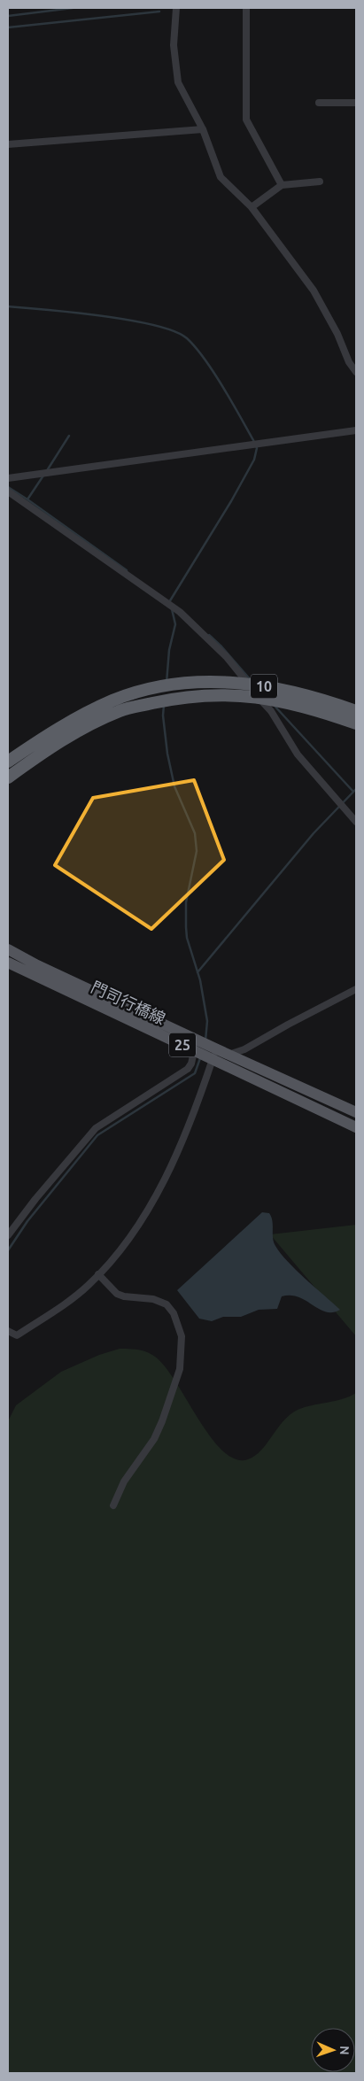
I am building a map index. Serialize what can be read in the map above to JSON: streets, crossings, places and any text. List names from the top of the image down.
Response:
{
  "streets": {
    "highway": ["10"],
    "main road": ["門司行橋線", "25"]
  },
  "north": "right"
}
